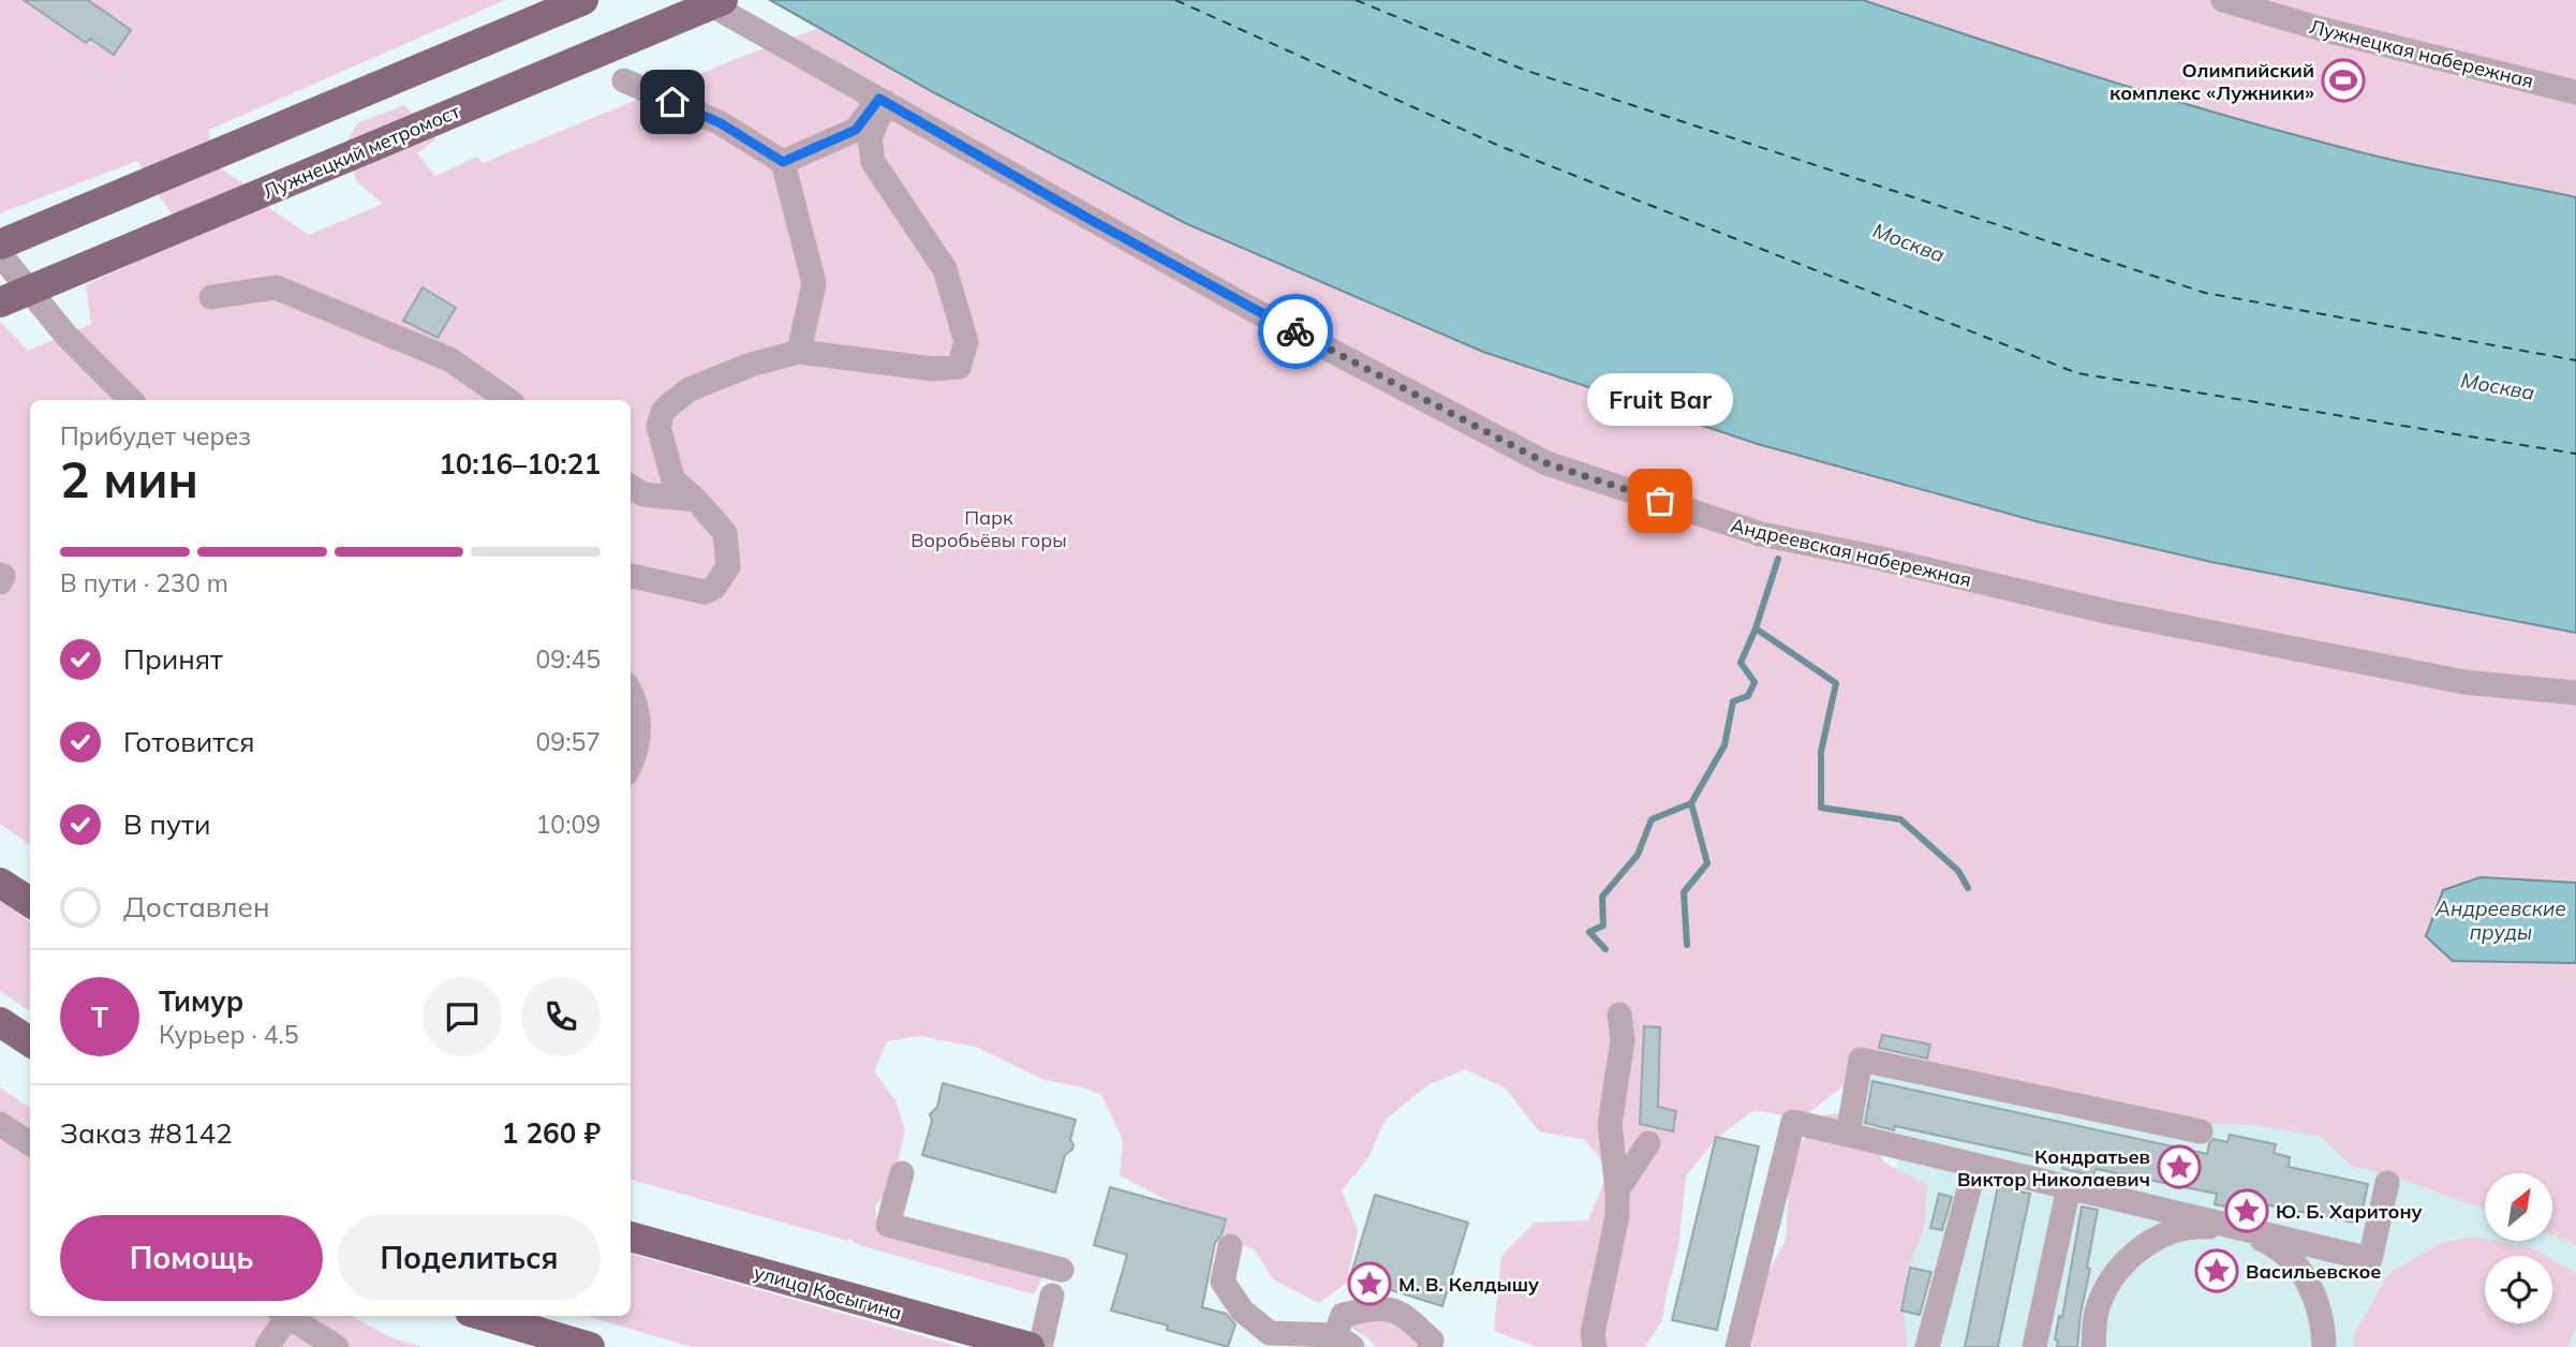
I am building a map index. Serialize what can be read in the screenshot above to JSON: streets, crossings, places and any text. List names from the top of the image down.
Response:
{
  "streets": {
    "main road": ["Лужнецкий метромост", "улица Косыгина"],
    "street": ["Лужнецкая набережная", "Андреевская набережная"]
  },
  "water": ["Москва", "Андреевские пруды"],
  "parks": ["Парк Воробьёвы горы"],
  "places": {
    "sports": ["Олимпийский комплекс «Лужники»"],
    "other": ["Fruit Bar"],
    "place": [
      "Кондратьев Виктор Николаевич",
      "Ю. Б. Харитону",
      "Васильевское",
      "М. В. Келдышу"
    ]
  },
  "north": "top right",
  "page": {
    "bubble": "Fruit Bar",
    "heading": ["2 мин", "Прибудет через", "10:16–10:21"],
    "panel": [
      "Тимур",
      "Курьер · 4.5",
      "Заказ #8142",
      "1 260 ₽"
    ],
    "bar": "В пути · 230 m",
    "list": [
      ["Принят", "09:45"],
      ["Готовится", "09:57"],
      ["В пути", "10:09"],
      "Доставлен"
    ],
    "round": "Т",
    "buttons": ["Помощь", "Поделиться"]
  }
}
